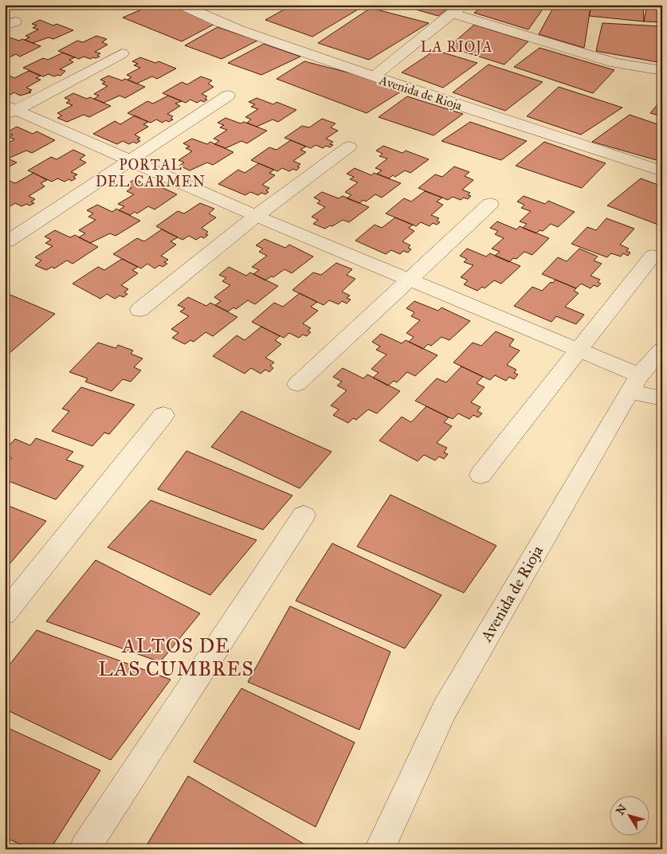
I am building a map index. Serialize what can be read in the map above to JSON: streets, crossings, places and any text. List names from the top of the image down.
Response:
{
  "streets": {
    "street": ["Avenida de Rioja"]
  },
  "districts": ["LA RIOJA", "PORTAL DEL CARMEN", "ALTOS DE LAS CUMBRES"],
  "north": "top left"
}
